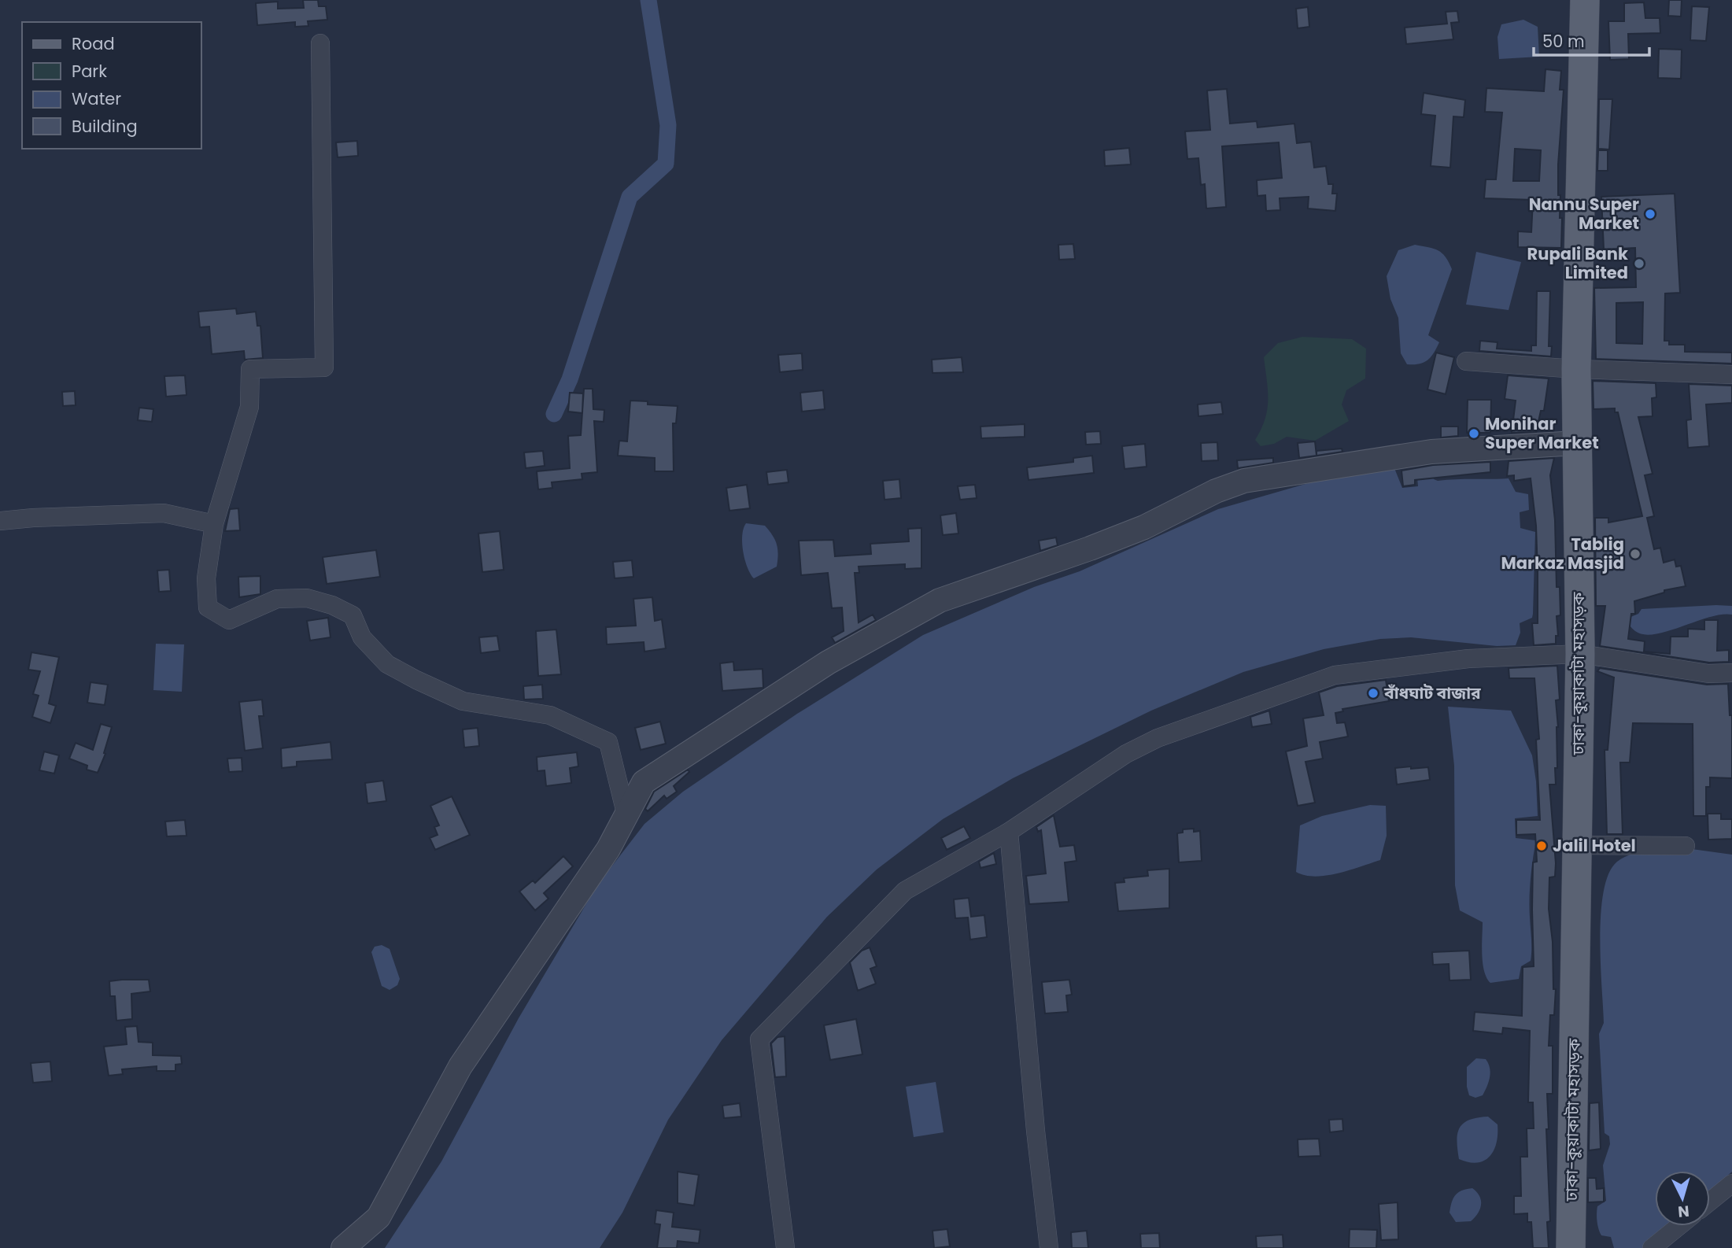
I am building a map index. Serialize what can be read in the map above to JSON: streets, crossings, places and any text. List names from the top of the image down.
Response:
{
  "streets": {
    "main road": ["ঢাকা-কুয়াকাটা মহাসড়ক"]
  },
  "places": [
    "Nannu Super Market",
    "Rupali Bank Limited",
    "Monihar Super Market",
    "Tablig Markaz Masjid",
    "বাঁধঘাট বাজার",
    "Jalil Hotel"
  ],
  "legend": [
    "Road",
    "Park",
    "Water",
    "Building"
  ],
  "scale_bar": "50 m",
  "north": "bottom"
}
